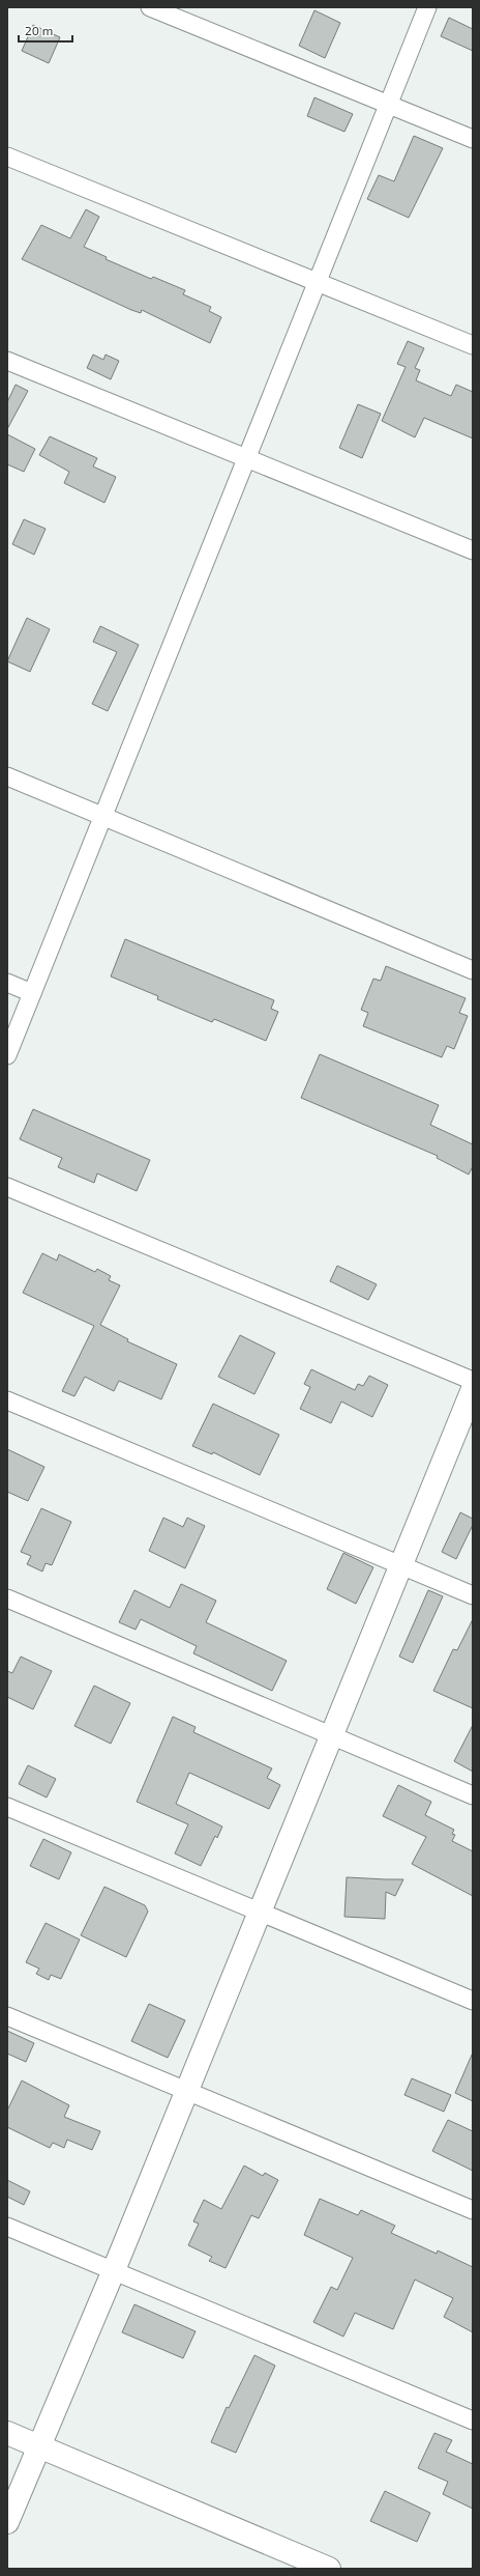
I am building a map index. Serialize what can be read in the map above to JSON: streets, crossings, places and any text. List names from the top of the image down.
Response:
{
  "scale_bar": "20 m"
}
